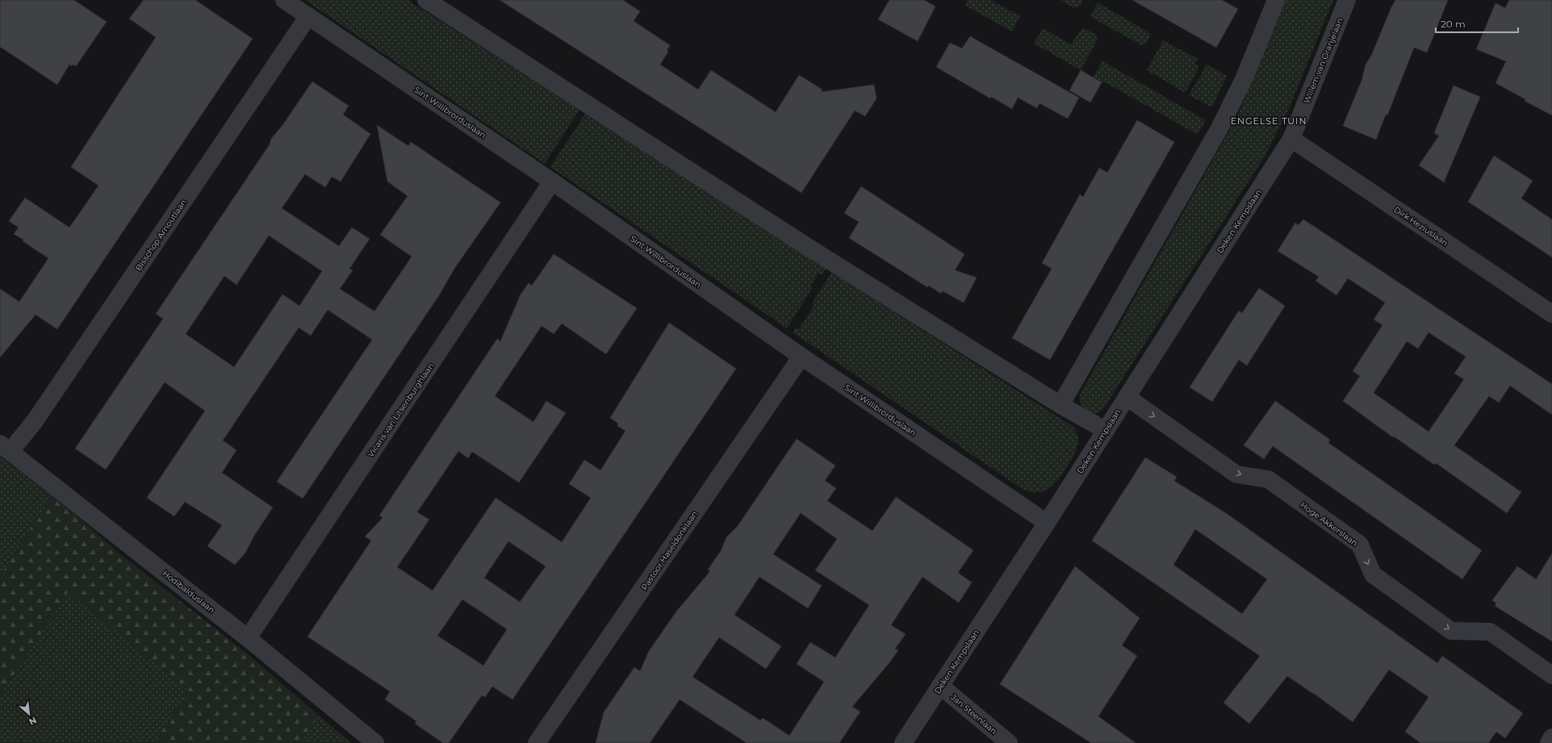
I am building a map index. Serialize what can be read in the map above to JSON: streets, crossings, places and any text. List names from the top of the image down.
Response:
{
  "streets": {
    "street": [
      "Willem van Oranjelaan",
      "Sint Willibrorduslaan",
      "Deken Kempslaan",
      "Dirk Heziuslaan",
      "Bisschop Arnoutlaan",
      "Vicaris van Litsenburghlaan",
      "Hoge Akkerslaan",
      "Pastoor Haseldonklaan",
      "Hodibalduslaan",
      "Jan Steenlaan"
    ]
  },
  "crossings": [
    ["Willem van Oranjelaan", "Deken Kempslaan"],
    ["Willem van Oranjelaan", "Dirk Heziuslaan"],
    ["Sint Willibrorduslaan", "Deken Kempslaan"],
    ["Sint Willibrorduslaan", "Bisschop Arnoutlaan"],
    ["Sint Willibrorduslaan", "Vicaris van Litsenburghlaan"],
    ["Sint Willibrorduslaan", "Pastoor Haseldonklaan"],
    ["Deken Kempslaan", "Dirk Heziuslaan"],
    ["Deken Kempslaan", "Hoge Akkerslaan"],
    ["Deken Kempslaan", "Jan Steenlaan"],
    ["Bisschop Arnoutlaan", "Hodibalduslaan"],
    ["Vicaris van Litsenburghlaan", "Hodibalduslaan"]
  ],
  "one_way": ["Hoge Akkerslaan"],
  "districts": ["ENGELSE TUIN"],
  "scale_bar": "20 m",
  "north": "bottom right"
}
